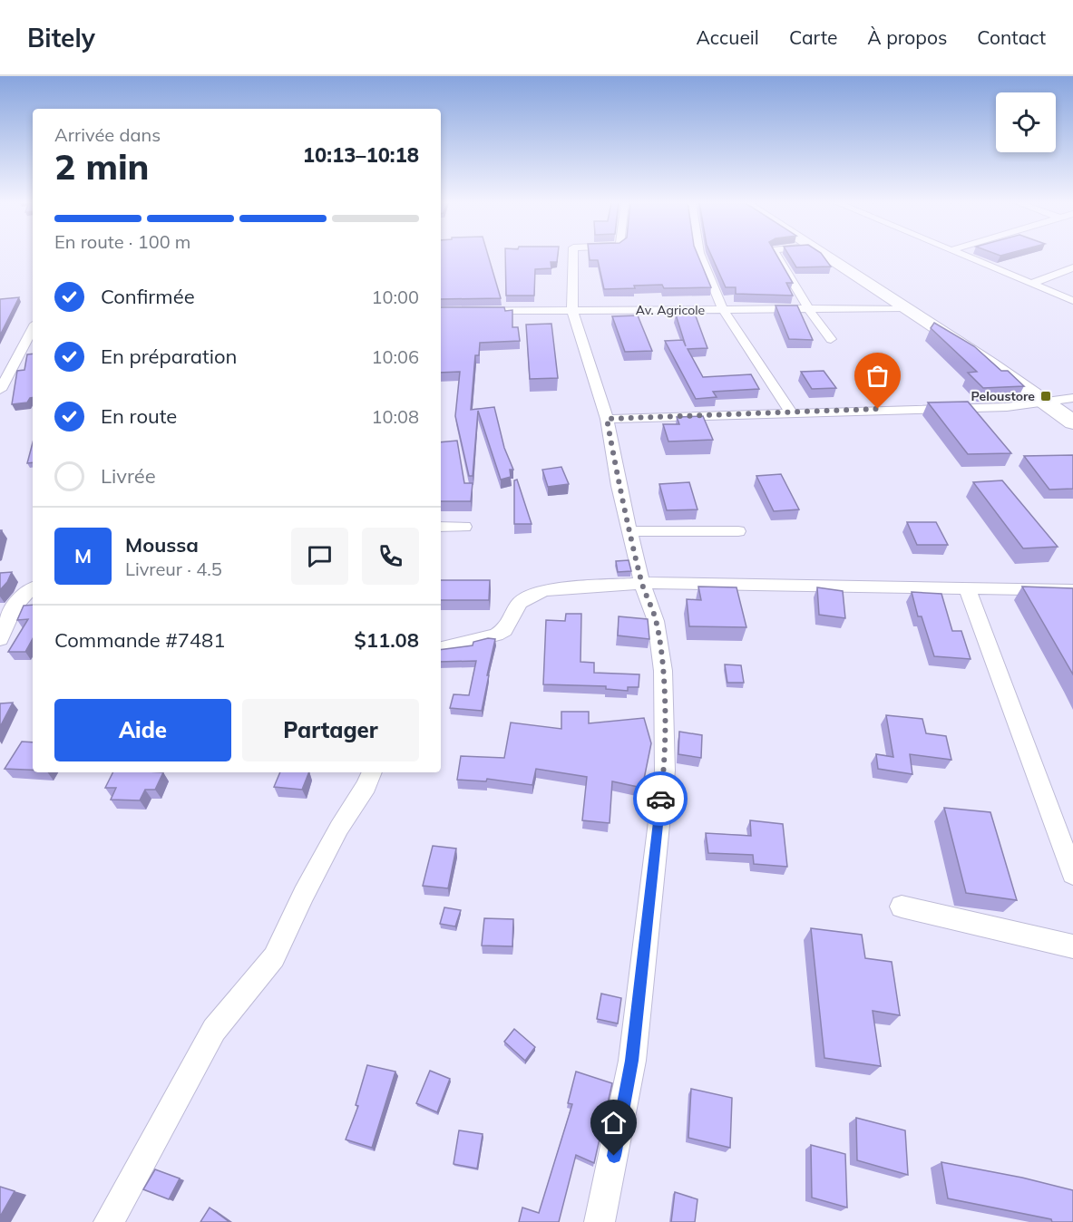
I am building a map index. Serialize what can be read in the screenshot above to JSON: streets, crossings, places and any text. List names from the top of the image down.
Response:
{
  "streets": {
    "street": ["Av. Agricole"]
  },
  "places": {
    "transit": ["Peloustore"]
  },
  "page": {
    "header": "Bitely",
    "nav": [
      "Accueil",
      "Carte",
      "À propos",
      "Contact"
    ],
    "heading": ["2 min", "Arrivée dans", "10:13–10:18"],
    "panel": [
      "Moussa",
      "Livreur · 4.5",
      "Commande #7481",
      "$11.08"
    ],
    "bar": "En route · 100 m",
    "list": [
      ["Confirmée", "10:00"],
      ["En préparation", "10:06"],
      ["En route", "10:08"],
      "Livrée"
    ],
    "round": "M",
    "buttons": ["Aide", "Partager"]
  }
}
